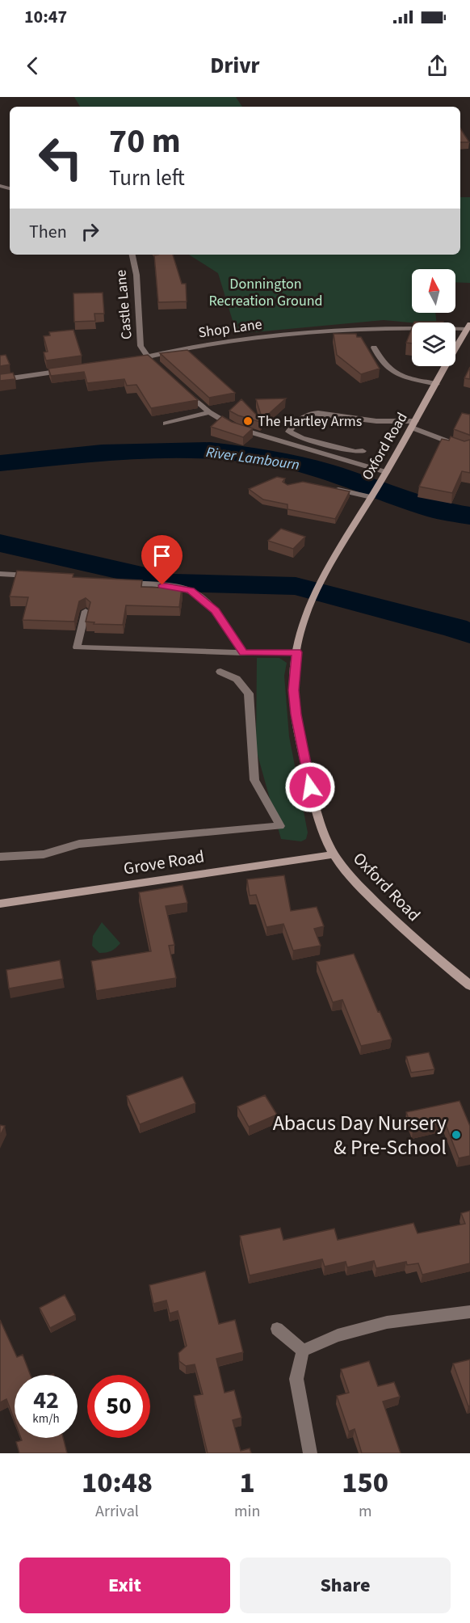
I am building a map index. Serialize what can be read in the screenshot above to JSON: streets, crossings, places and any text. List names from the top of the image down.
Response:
{
  "streets": {
    "main road": ["Oxford Road", "Grove Road"],
    "street": ["Castle Lane", "Shop Lane"]
  },
  "crossings": [
    ["Castle Lane", "Shop Lane"],
    ["Shop Lane", "Oxford Road"],
    ["Oxford Road", "Grove Road"]
  ],
  "water": ["River Lambourn"],
  "parks": ["Donnington Recreation Ground"],
  "places": ["The Hartley Arms", "Abacus Day Nursery & Pre-School"],
  "north": "top",
  "page": {
    "status": "10:47",
    "header": "Drivr",
    "turn": ["70 m", "Turn left"],
    "then": "Then",
    "speed": "42 km/h",
    "limit": "50",
    "eta": [
      "10:48",
      "Arrival",
      "1",
      "min",
      "150",
      "m"
    ],
    "buttons": ["Exit", "Share"]
  }
}
